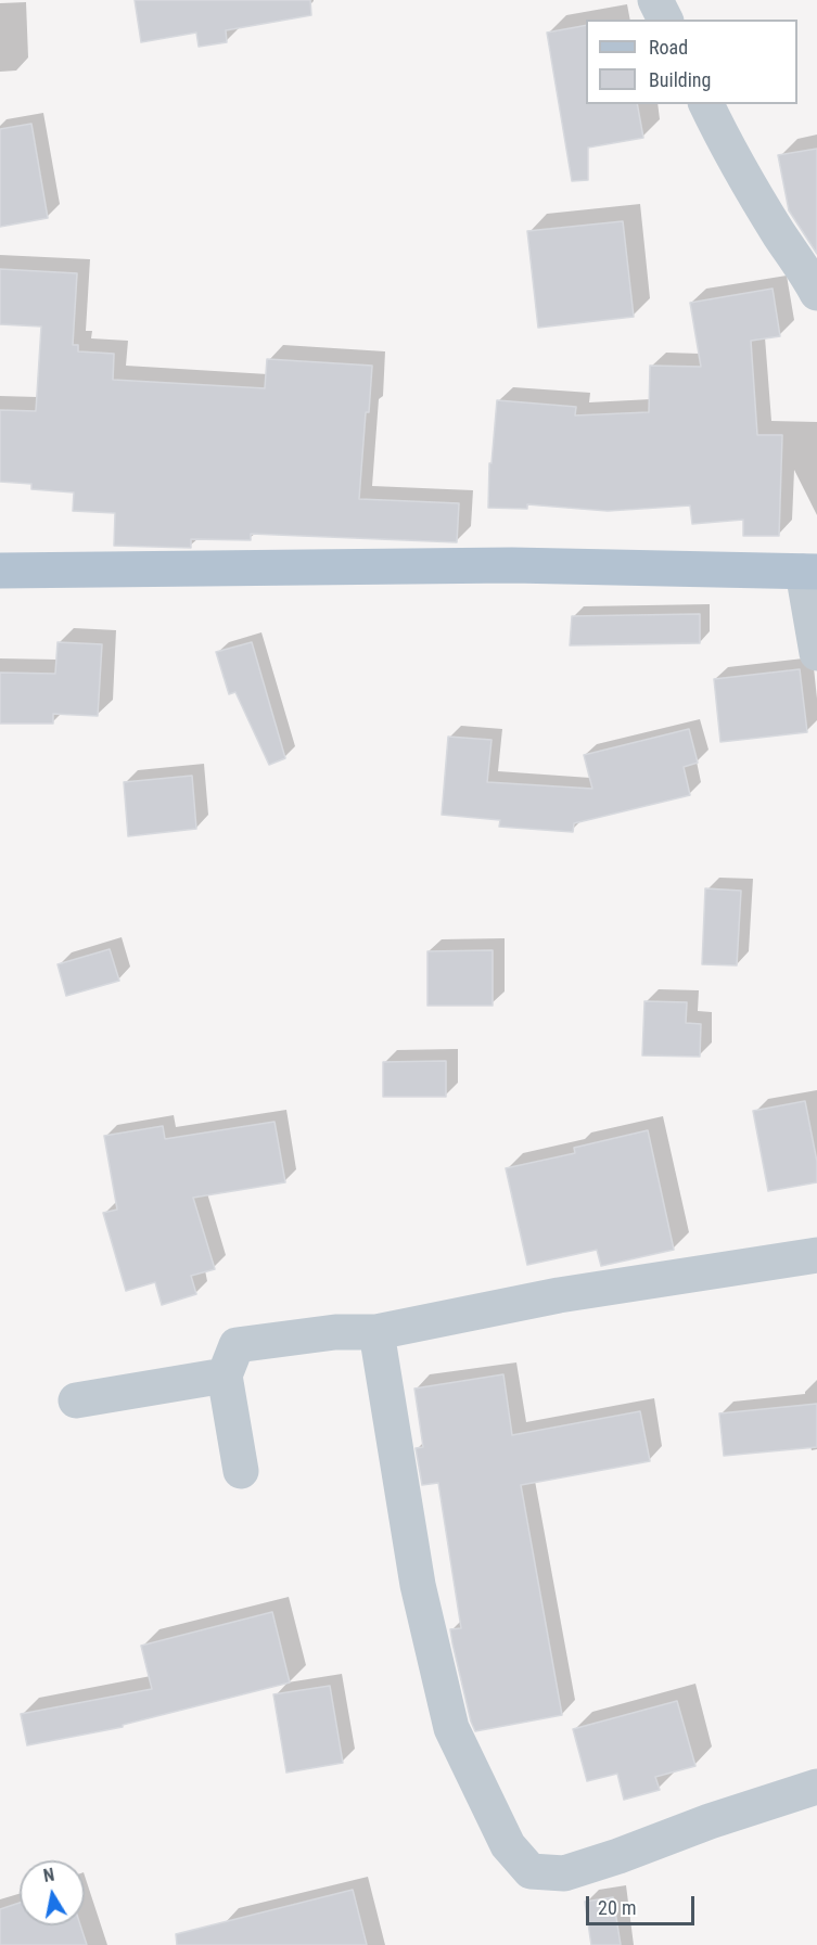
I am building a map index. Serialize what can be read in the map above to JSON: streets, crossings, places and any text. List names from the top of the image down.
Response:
{
  "legend": ["Road", "Building"],
  "scale_bar": "20 m",
  "north": "top"
}
